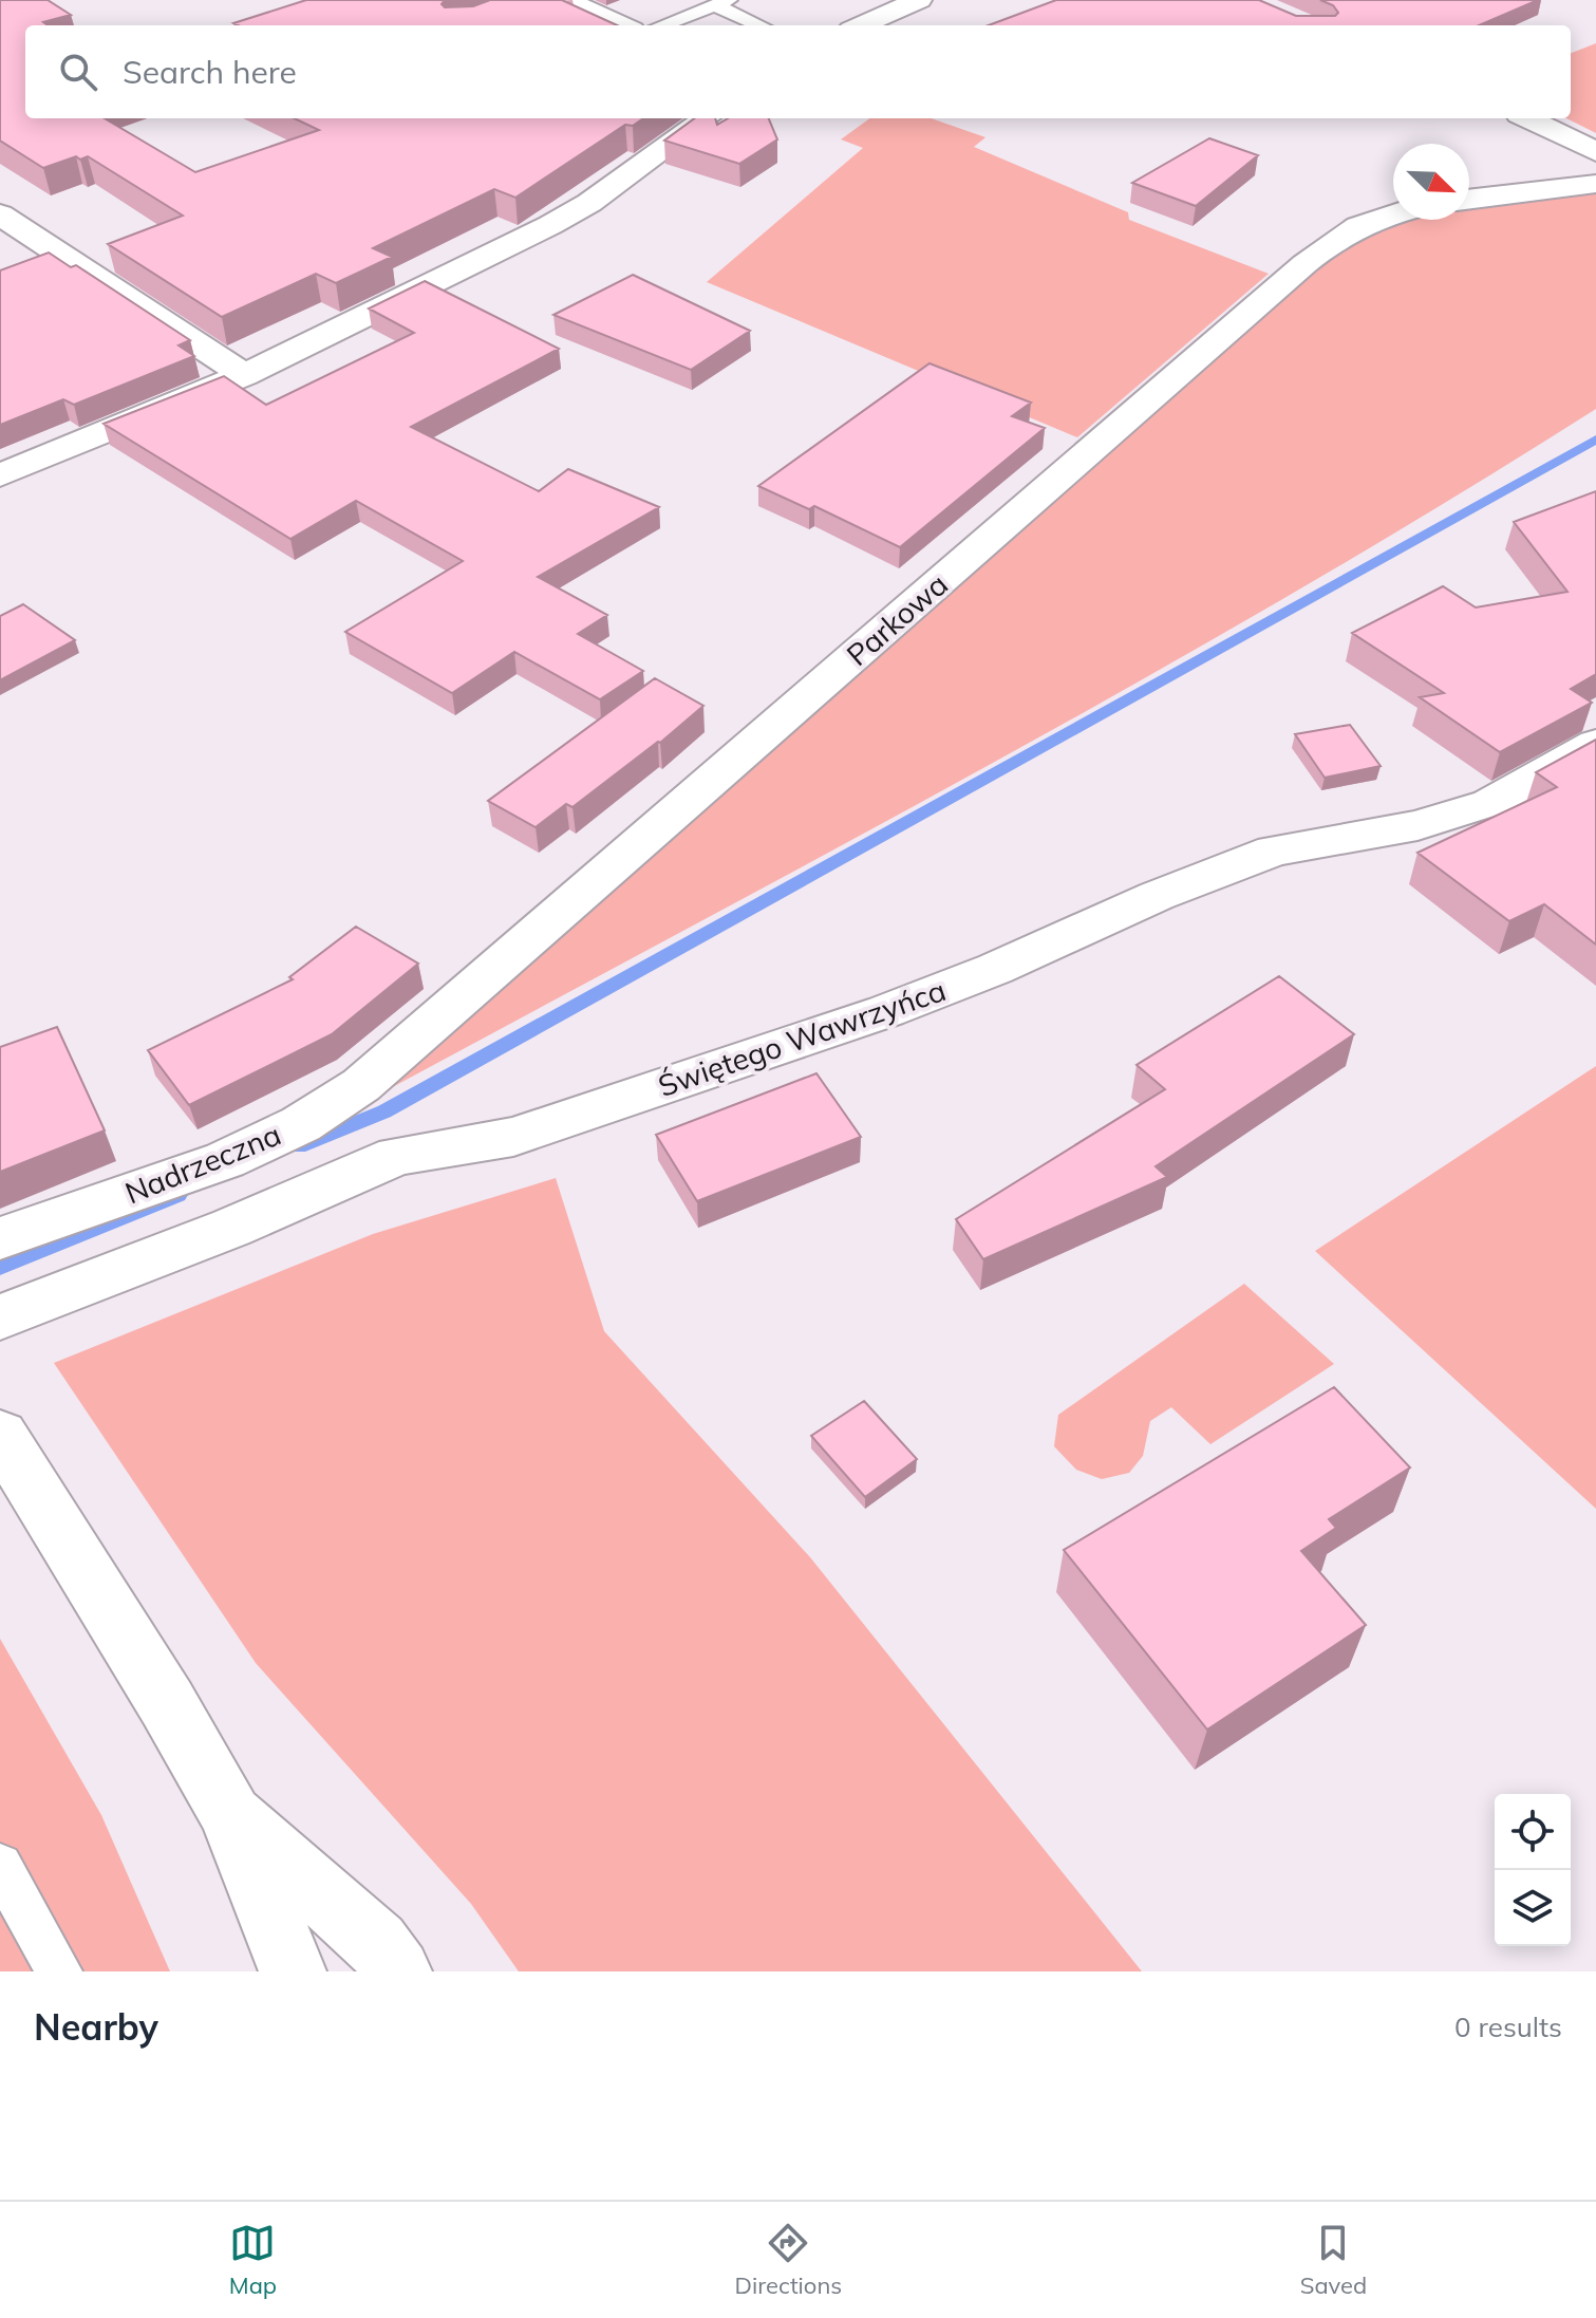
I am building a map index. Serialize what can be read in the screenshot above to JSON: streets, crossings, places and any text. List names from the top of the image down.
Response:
{
  "streets": {
    "street": ["Parkowa", "Świętego Wawrzyńca", "Nadrzeczna"]
  },
  "crossings": [
    ["Parkowa", "Nadrzeczna"]
  ],
  "north": "bottom right",
  "page": {
    "search": "Search here",
    "heading": ["Nearby", "0 results"],
    "nav": ["Map", "Directions", "Saved"]
  }
}
